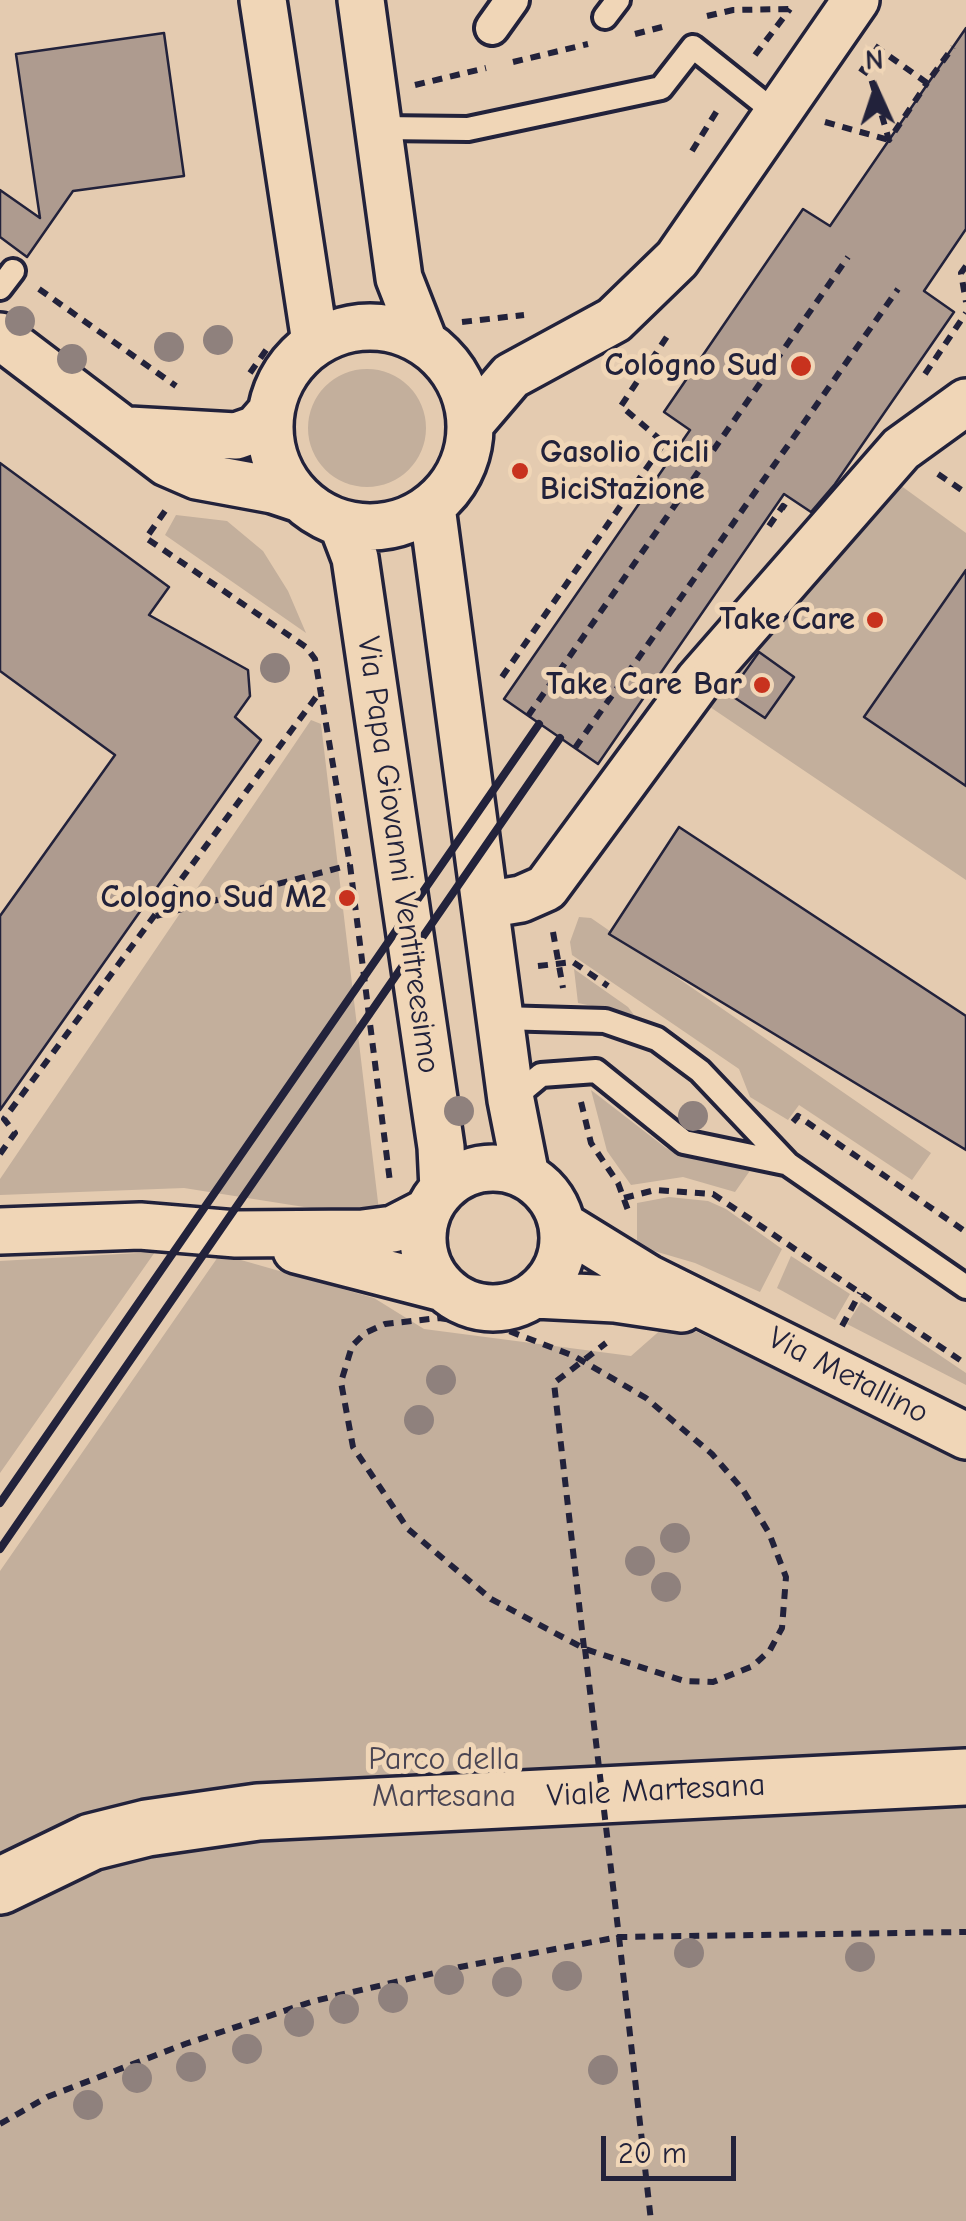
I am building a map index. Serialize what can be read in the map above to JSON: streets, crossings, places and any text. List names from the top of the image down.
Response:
{
  "streets": {
    "street": ["Via Papa Giovanni Ventitreesimo", "Via Metallino", "Viale Martesana"]
  },
  "crossings": [
    ["Via Papa Giovanni Ventitreesimo", "Via Metallino"]
  ],
  "parks": ["Parco della Martesana"],
  "places": [
    "Cologno Sud",
    "Gasolio Cicli BiciStazione",
    "Take Care",
    "Take Care Bar",
    "Cologno Sud M2"
  ],
  "scale_bar": "20 m",
  "north": "top"
}
